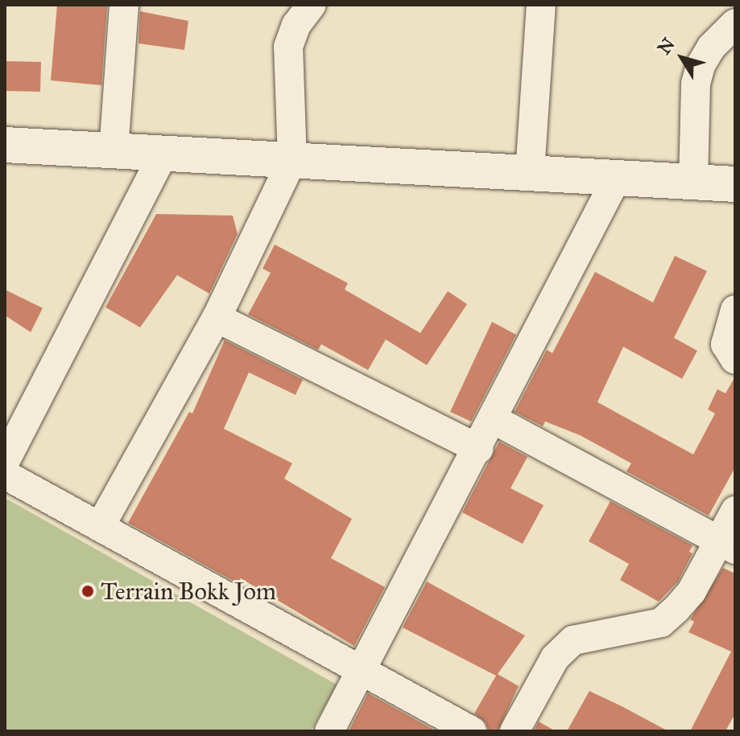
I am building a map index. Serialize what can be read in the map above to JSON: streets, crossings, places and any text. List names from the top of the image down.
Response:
{
  "places": ["Terrain Bokk Jom"],
  "north": "top left"
}
